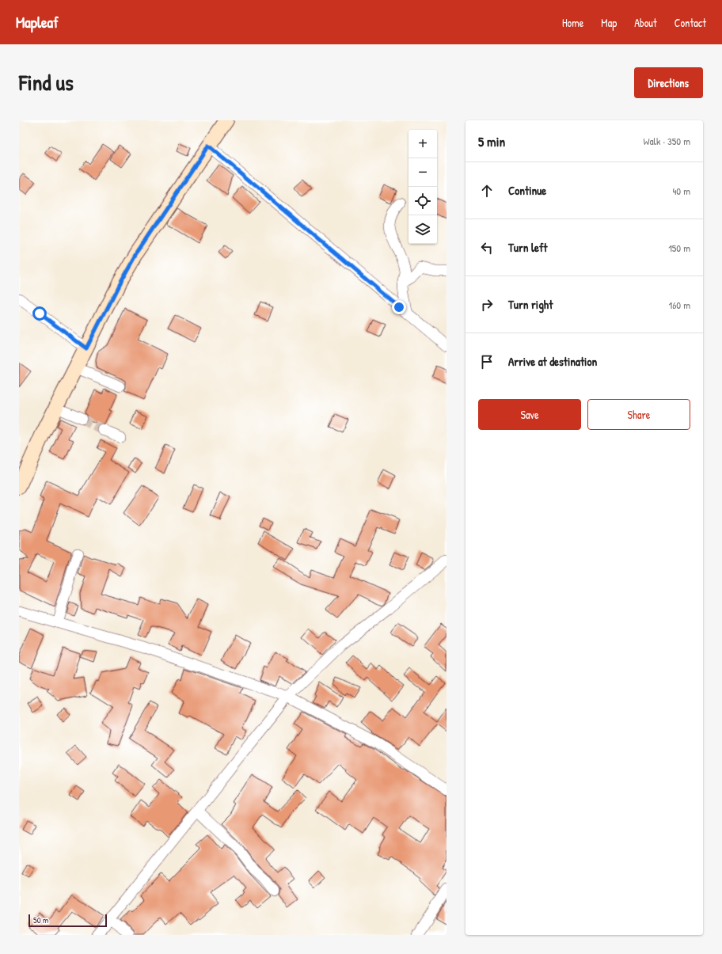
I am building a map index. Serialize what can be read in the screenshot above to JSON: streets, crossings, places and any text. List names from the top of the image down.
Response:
{
  "scale_bar": "50 m",
  "page": {
    "header": "Mapleaf",
    "nav": [
      "Home",
      "Map",
      "About",
      "Contact"
    ],
    "title": "Find us",
    "buttons": [
      "Directions",
      ["Save", "Share"]
    ],
    "heading": ["5 min", "Walk · 350 m"],
    "map_buttons": ["+", "−"],
    "list": [
      ["Continue", "40 m"],
      ["Turn left", "150 m"],
      ["Turn right", "160 m"],
      "Arrive at destination"
    ],
    "scale": "50 m"
  }
}
